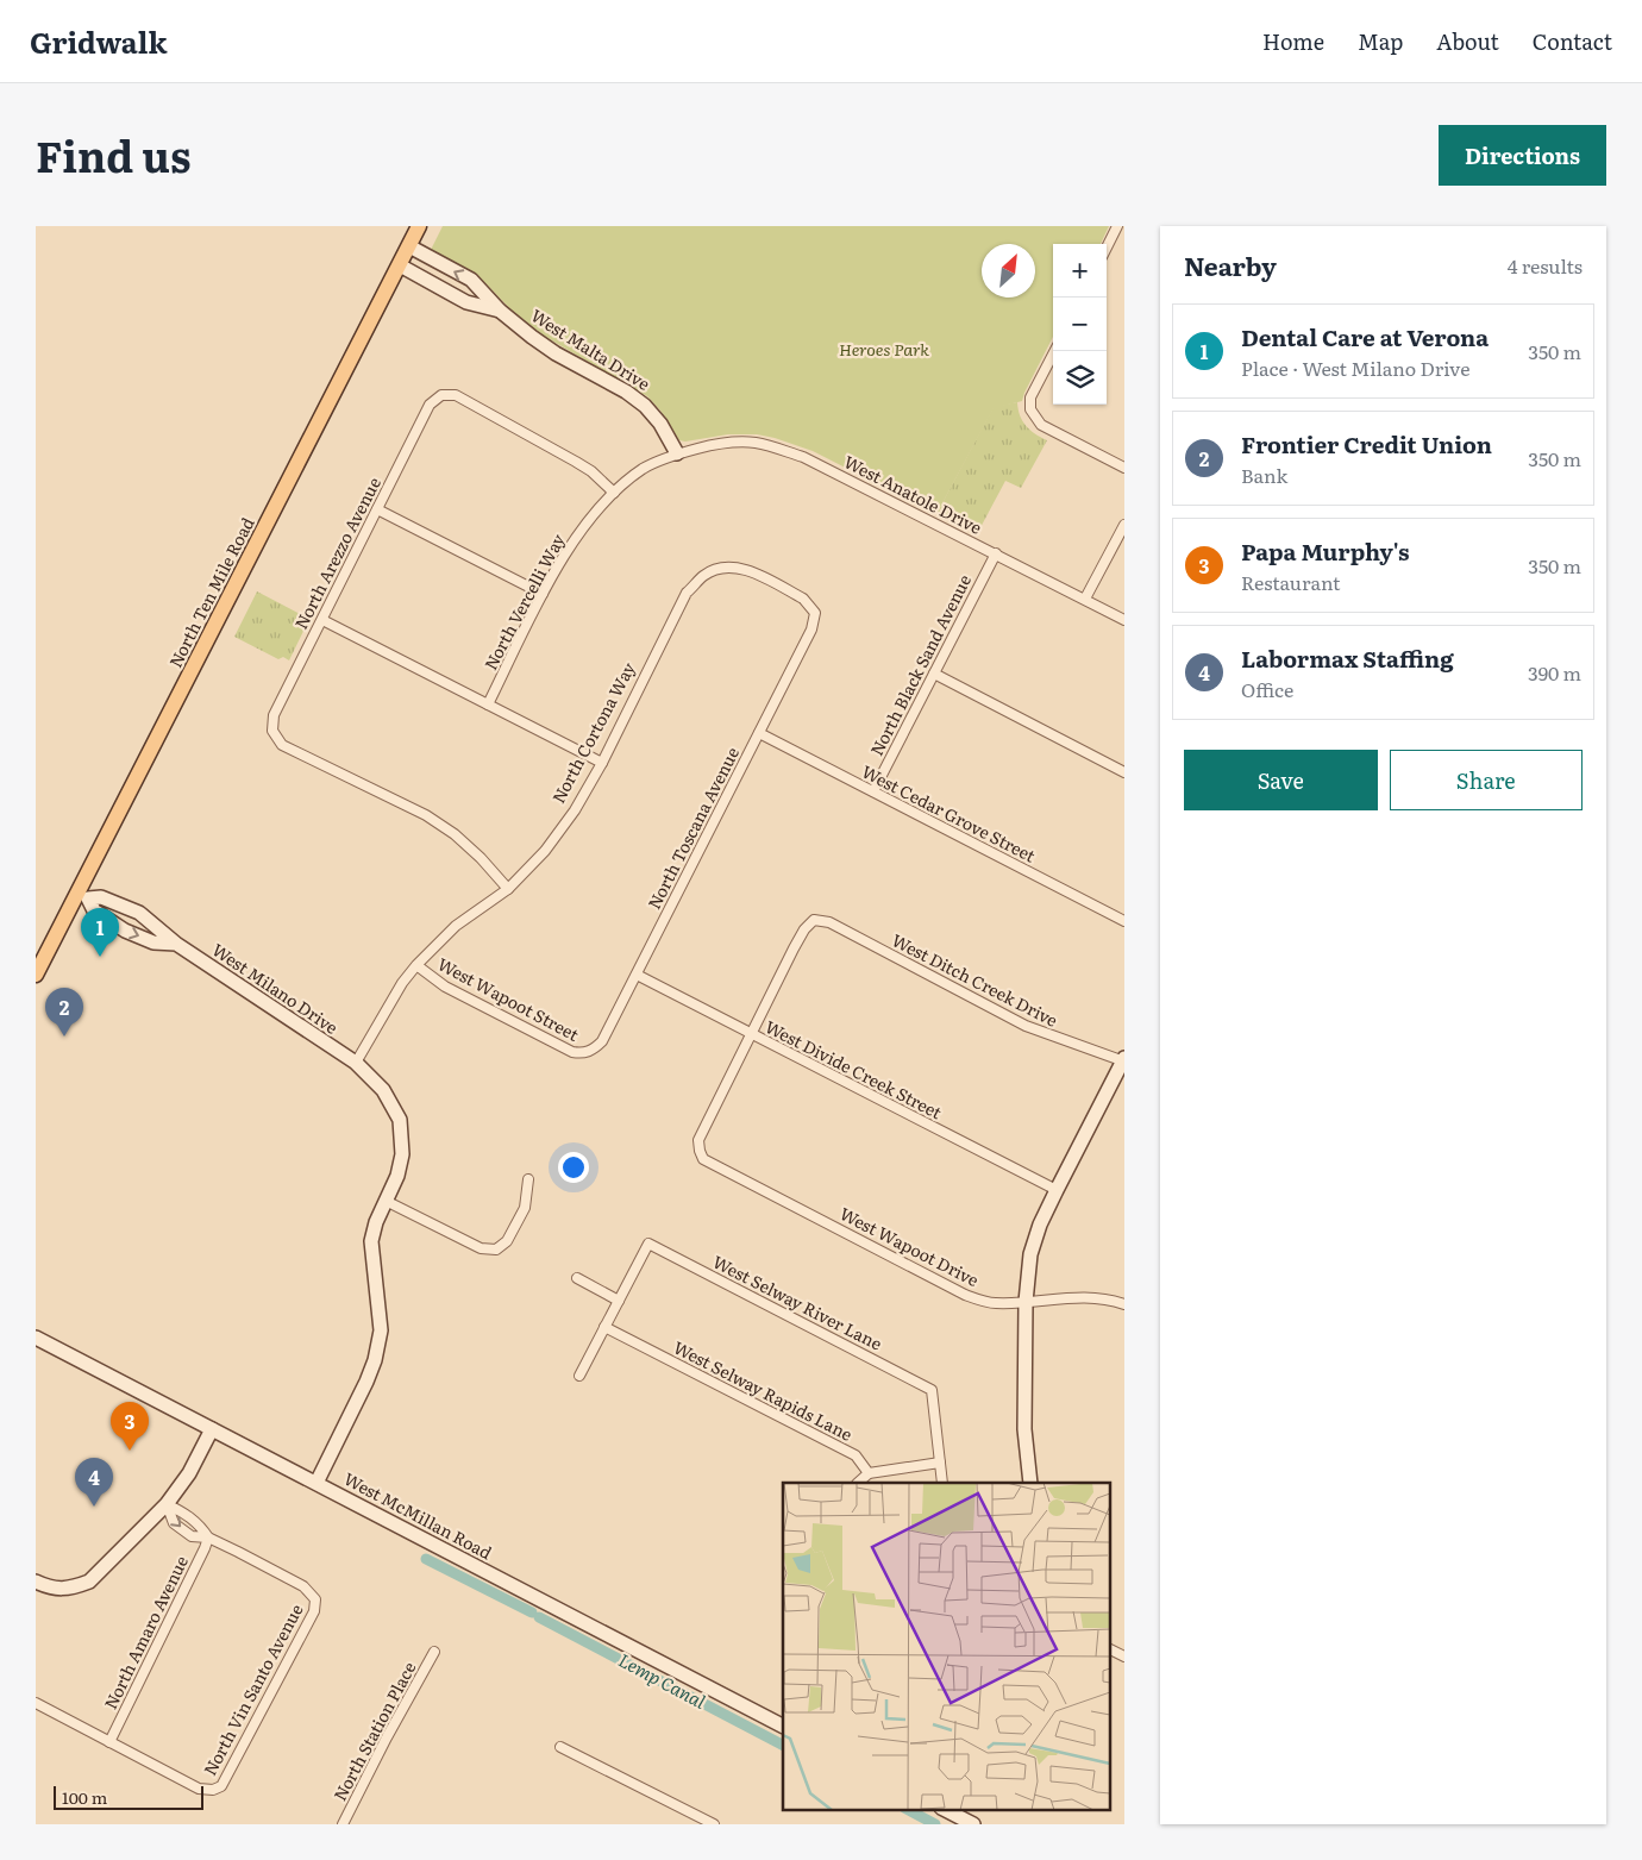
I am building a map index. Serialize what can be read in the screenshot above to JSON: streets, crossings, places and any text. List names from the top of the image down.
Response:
{
  "streets": {
    "main road": ["North Ten Mile Road"],
    "street": [
      "West Malta Drive",
      "West Anatole Drive",
      "North Arezzo Avenue",
      "North Vercelli Way",
      "North Black Sand Avenue",
      "North Cortona Way",
      "West Cedar Grove Street",
      "North Toscana Avenue",
      "West Ditch Creek Drive",
      "West Milano Drive",
      "West Wapoot Street",
      "West Divide Creek Street",
      "West Wapoot Drive",
      "West Selway River Lane",
      "West Selway Rapids Lane",
      "West McMillan Road",
      "North Amaro Avenue",
      "North Vin Santo Avenue",
      "North Station Place"
    ]
  },
  "crossings": [
    ["West Malta Drive", "West Anatole Drive"],
    ["West Malta Drive", "North Ten Mile Road"],
    ["West Malta Drive", "North Vercelli Way"],
    ["West Anatole Drive", "North Vercelli Way"],
    ["West Anatole Drive", "North Black Sand Avenue"],
    ["North Arezzo Avenue", "North Vercelli Way"],
    ["North Arezzo Avenue", "North Cortona Way"],
    ["North Ten Mile Road", "West Milano Drive"],
    ["North Black Sand Avenue", "West Cedar Grove Street"],
    ["North Cortona Way", "North Toscana Avenue"],
    ["North Cortona Way", "West Milano Drive"],
    ["North Cortona Way", "West Wapoot Street"],
    ["West Cedar Grove Street", "North Toscana Avenue"],
    ["North Toscana Avenue", "West Wapoot Street"],
    ["North Toscana Avenue", "West Divide Creek Street"],
    ["West Ditch Creek Drive", "West Divide Creek Street"],
    ["West Ditch Creek Drive", "West Wapoot Drive"],
    ["West Divide Creek Street", "West Wapoot Drive"],
    ["North Amaro Avenue", "North Vin Santo Avenue"]
  ],
  "water": ["Lemp Canal"],
  "parks": ["Heroes Park"],
  "scale_bar": "100 m",
  "north": "top right",
  "page": {
    "header": "Gridwalk",
    "nav": [
      "Home",
      "Map",
      "About",
      "Contact"
    ],
    "title": "Find us",
    "buttons": [
      "Directions",
      ["Save", "Share"]
    ],
    "heading": ["Nearby", "4 results"],
    "map_buttons": ["+", "−"],
    "list": [
      {
        "mark": "1",
        "name": "Dental Care at Verona",
        "note": "Place · West Milano Drive",
        "value": "350 m"
      },
      {
        "mark": "2",
        "name": "Frontier Credit Union",
        "note": "Bank",
        "value": "350 m"
      },
      {
        "mark": "3",
        "name": "Papa Murphy's",
        "note": "Restaurant",
        "value": "350 m"
      },
      {
        "mark": "4",
        "name": "Labormax Staffing",
        "note": "Office",
        "value": "390 m"
      }
    ],
    "pins": [
      "1",
      "2",
      "3",
      "4"
    ],
    "scale": "100 m"
  }
}
